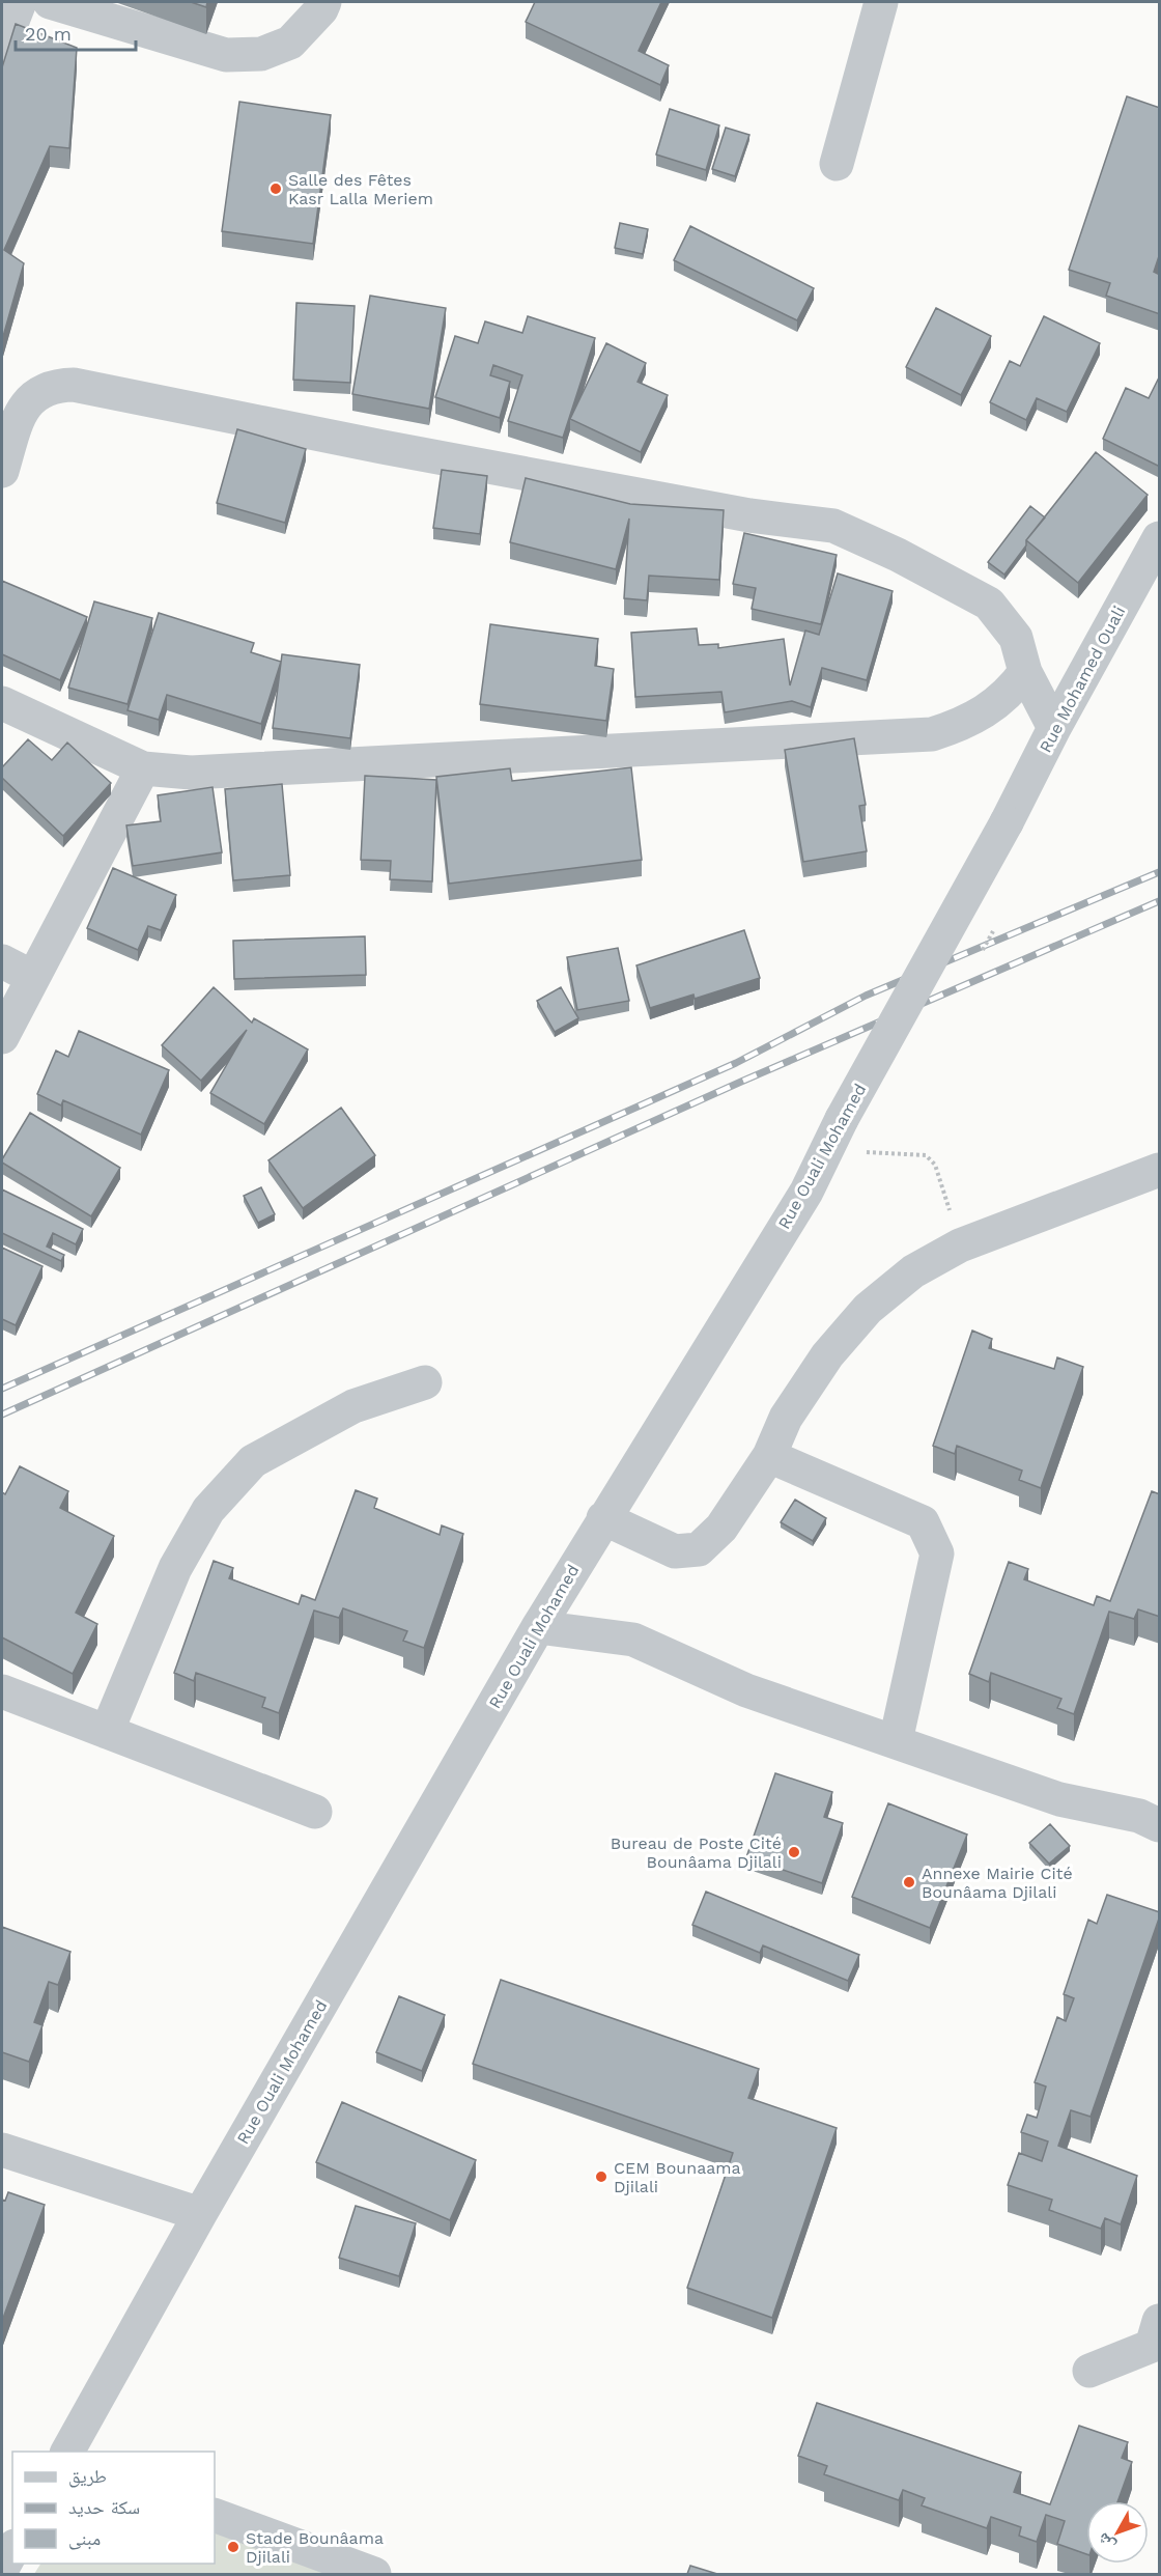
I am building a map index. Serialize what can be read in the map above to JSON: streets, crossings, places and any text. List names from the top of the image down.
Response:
{
  "streets": {
    "street": ["Rue Mohamed Ouali", "Rue Ouali Mohamed"]
  },
  "crossings": [
    ["Rue Mohamed Ouali", "Rue Ouali Mohamed"]
  ],
  "places": [
    "Salle des Fêtes Kasr Lalla Meriem",
    "Bureau de Poste Cité Bounâama Djilali",
    "Annexe Mairie Cité Bounâama Djilali",
    "CEM Bounaama Djilali",
    "Stade Bounâama Djilali"
  ],
  "legend": ["طريق", "سكة حديد", "مبنى"],
  "scale_bar": "20 m",
  "north": "bottom left"
}
